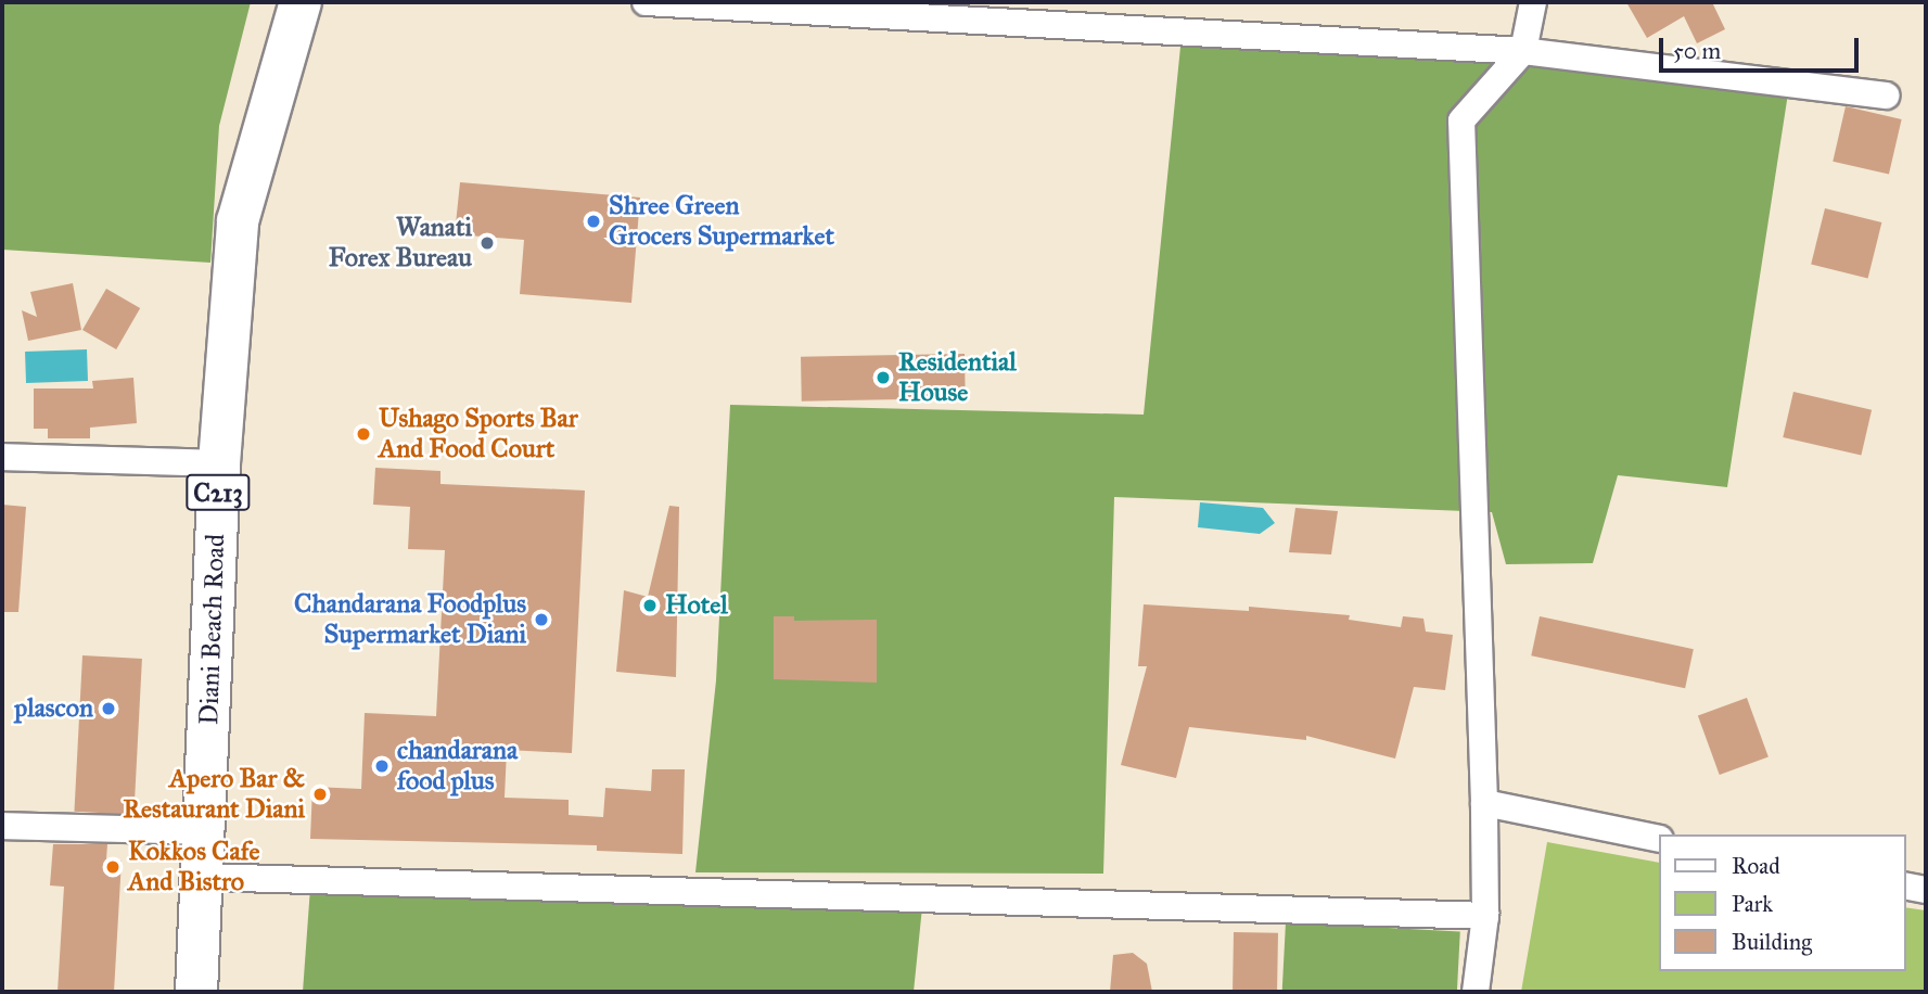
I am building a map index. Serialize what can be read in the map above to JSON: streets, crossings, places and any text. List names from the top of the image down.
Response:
{
  "streets": {
    "main road": ["C213", "Diani Beach Road"]
  },
  "places": [
    "Shree Green Grocers Supermarket",
    "Wanati Forex Bureau",
    "Residential House",
    "Ushago Sports Bar And Food Court",
    "Hotel",
    "Chandarana Foodplus Supermarket Diani",
    "plascon",
    "chandarana food plus",
    "Apero Bar & Restaurant Diani",
    "Kokkos Cafe And Bistro"
  ],
  "legend": ["Road", "Park", "Building"],
  "scale_bar": "50 m"
}
